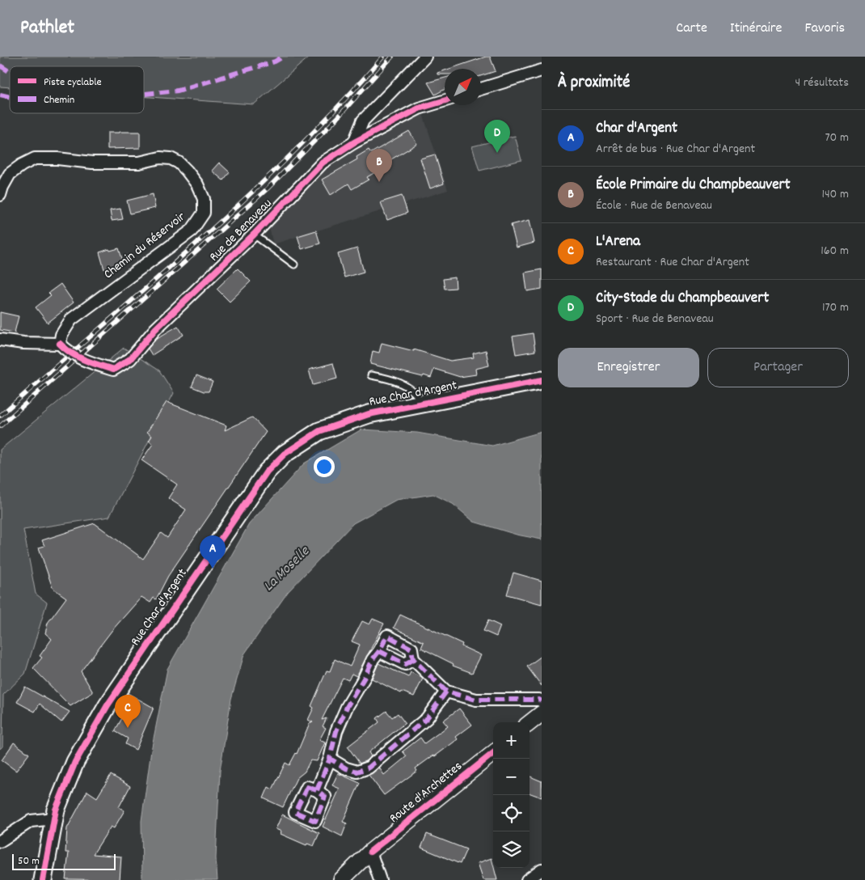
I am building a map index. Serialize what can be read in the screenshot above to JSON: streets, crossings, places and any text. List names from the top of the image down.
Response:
{
  "streets": {
    "main road": ["Rue Char d'Argent"],
    "street": ["Rue de Benaveau", "Chemin du Réservoir", "Route d'Archettes"]
  },
  "crossings": [
    ["Rue de Benaveau", "Chemin du Réservoir"]
  ],
  "water": ["La Moselle"],
  "legend": ["Piste cyclable", "Chemin"],
  "scale_bar": "50 m",
  "north": "top right",
  "page": {
    "header": "Pathlet",
    "nav": ["Carte", "Itinéraire", "Favoris"],
    "heading": ["À proximité", "4 résultats"],
    "list": [
      {
        "mark": "A",
        "name": "Char d'Argent",
        "note": "Arrêt de bus · Rue Char d'Argent",
        "value": "70 m"
      },
      {
        "mark": "B",
        "name": "École Primaire du Champbeauvert",
        "note": "École · Rue de Benaveau",
        "value": "140 m"
      },
      {
        "mark": "C",
        "name": "L'Arena",
        "note": "Restaurant · Rue Char d'Argent",
        "value": "160 m"
      },
      {
        "mark": "D",
        "name": "City-Stade du Champbeauvert",
        "note": "Sport · Rue de Benaveau",
        "value": "170 m"
      }
    ],
    "pins": [
      "D",
      "B",
      "A",
      "C"
    ],
    "buttons": ["Enregistrer", "Partager"],
    "map_buttons": ["+", "−"],
    "scale": "50 m"
  }
}
